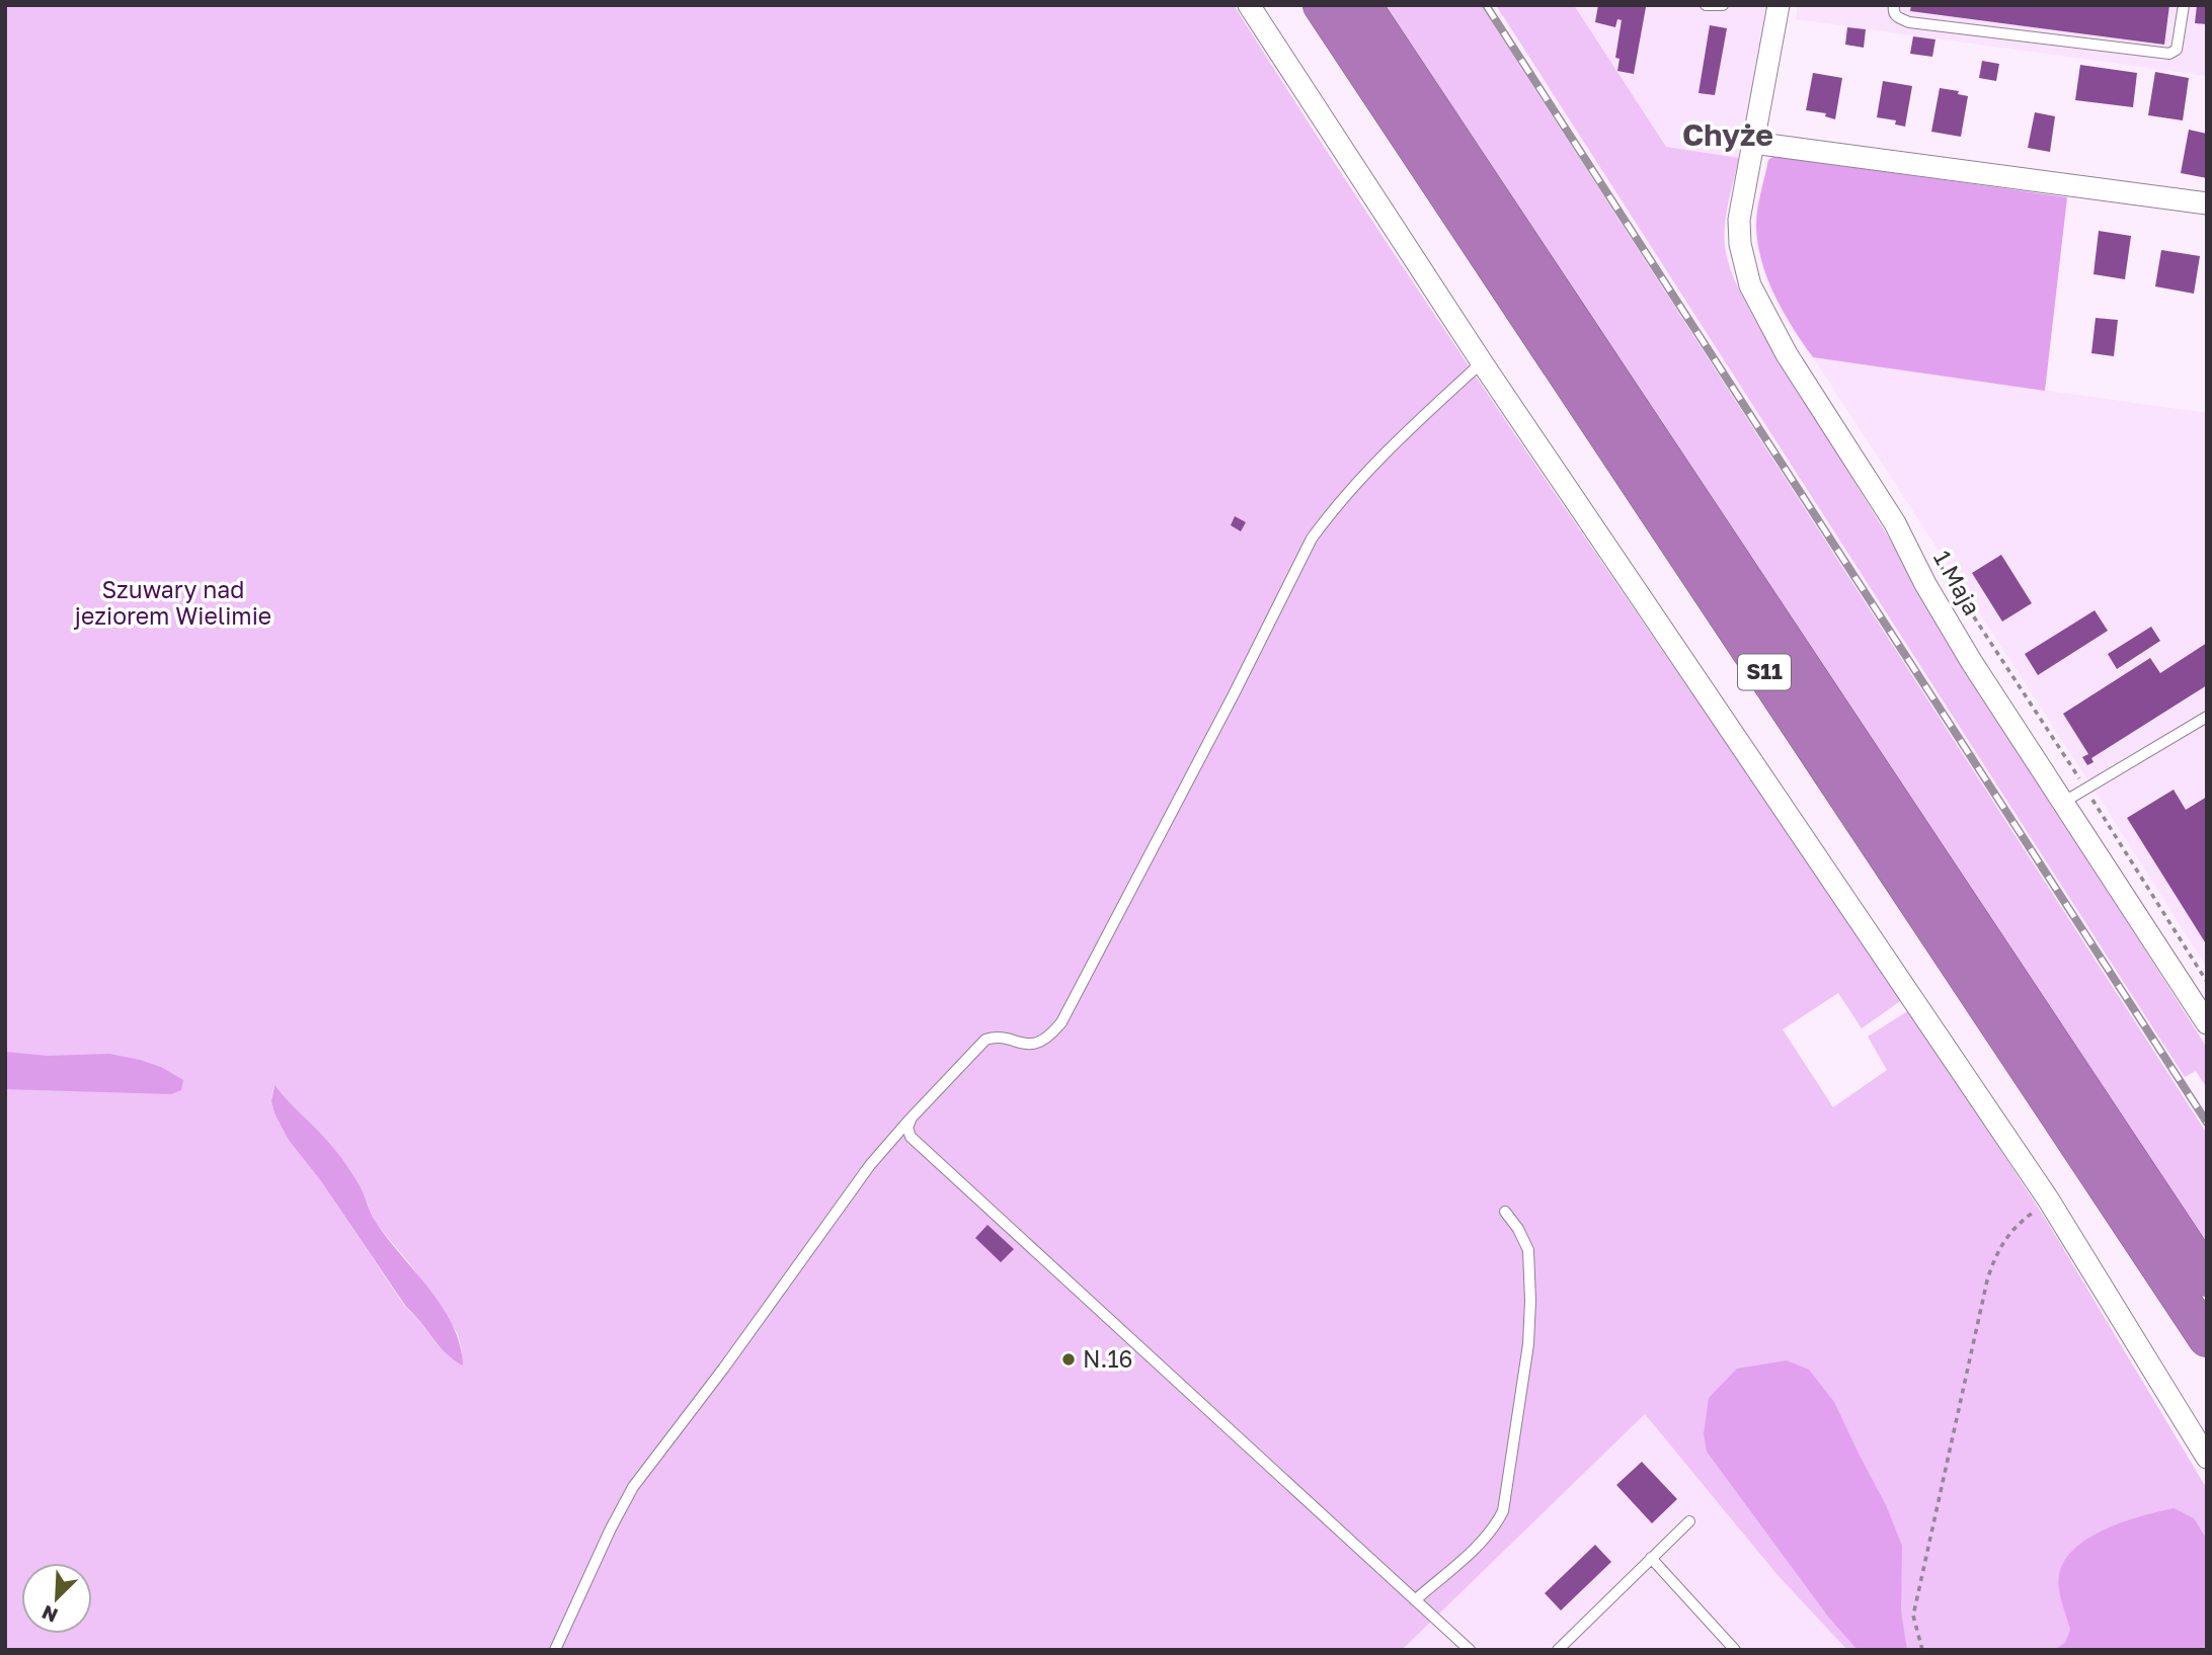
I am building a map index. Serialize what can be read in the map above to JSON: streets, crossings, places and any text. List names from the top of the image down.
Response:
{
  "streets": {
    "highway": ["S11"],
    "street": ["1 Maja"]
  },
  "districts": ["Chyże"],
  "parks": ["Szuwary nad jeziorem Wielimie"],
  "places": ["N.16"],
  "north": "bottom left"
}
